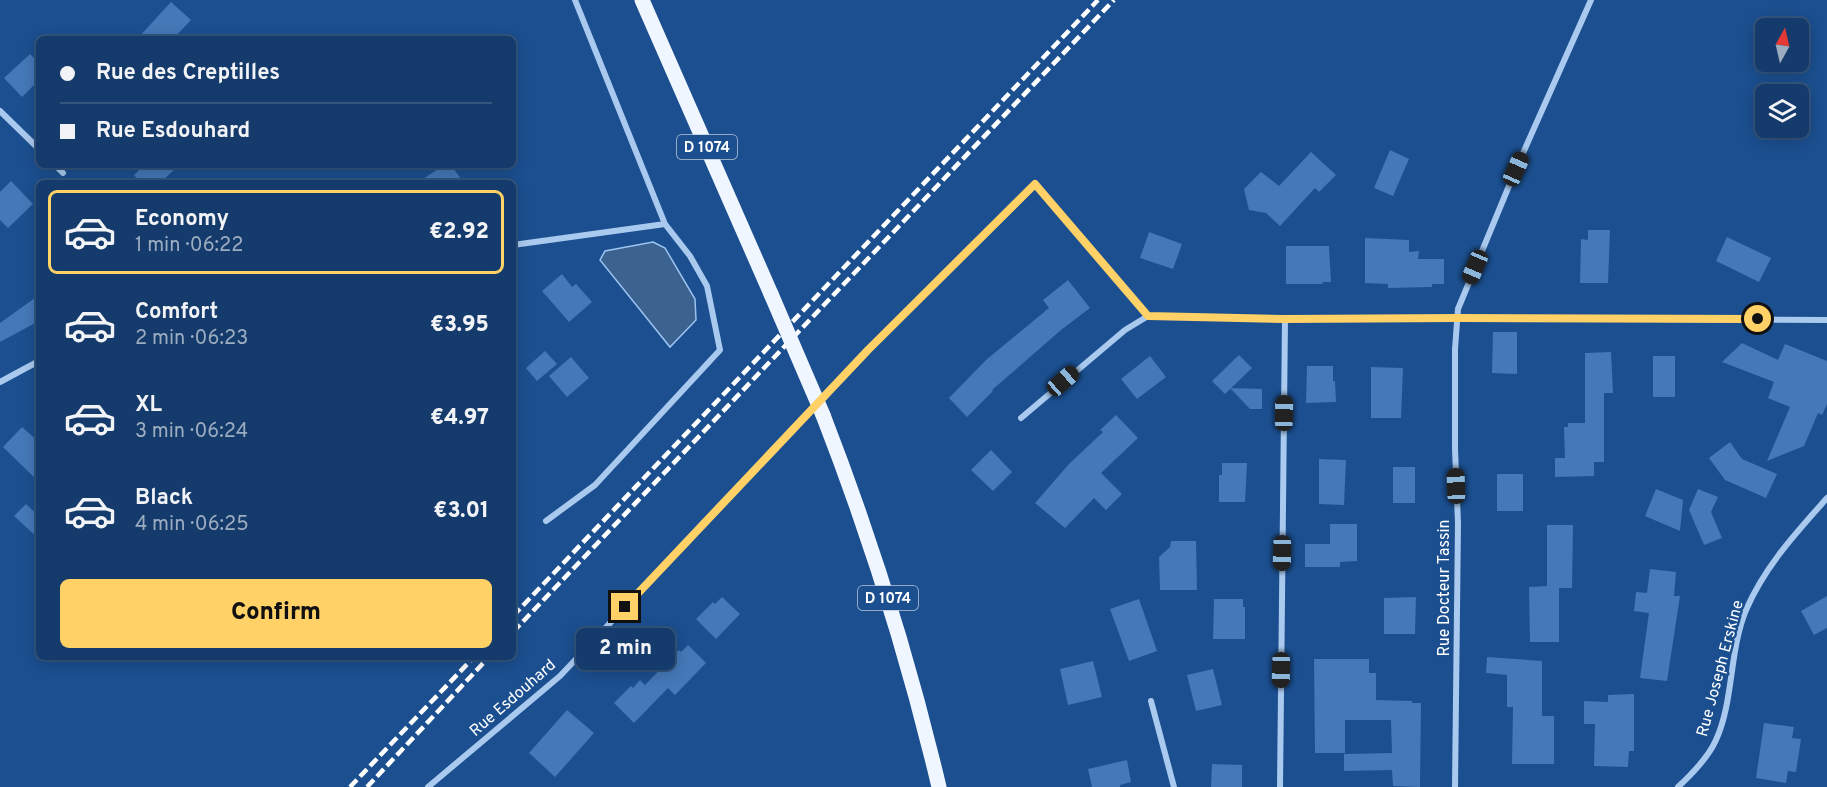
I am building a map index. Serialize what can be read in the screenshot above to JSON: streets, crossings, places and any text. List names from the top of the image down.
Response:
{
  "streets": {
    "main road": ["D 1074"],
    "street": ["Rue Docteur Tassin", "Rue Joseph Erskine", "Rue Esdouhard"]
  },
  "north": "top",
  "page": {
    "banner": ["Rue des Creptilles", "Rue Esdouhard"],
    "list": [
      {
        "name": "Economy",
        "note": "1 min · 06:22",
        "value": "€2.92"
      },
      {
        "name": "Comfort",
        "note": "2 min · 06:23",
        "value": "€3.95"
      },
      {
        "name": "XL",
        "note": "3 min · 06:24",
        "value": "€4.97"
      },
      {
        "name": "Black",
        "note": "4 min · 06:25",
        "value": "€3.01"
      }
    ],
    "buttons": "Confirm",
    "bubble": "2 min"
  }
}
